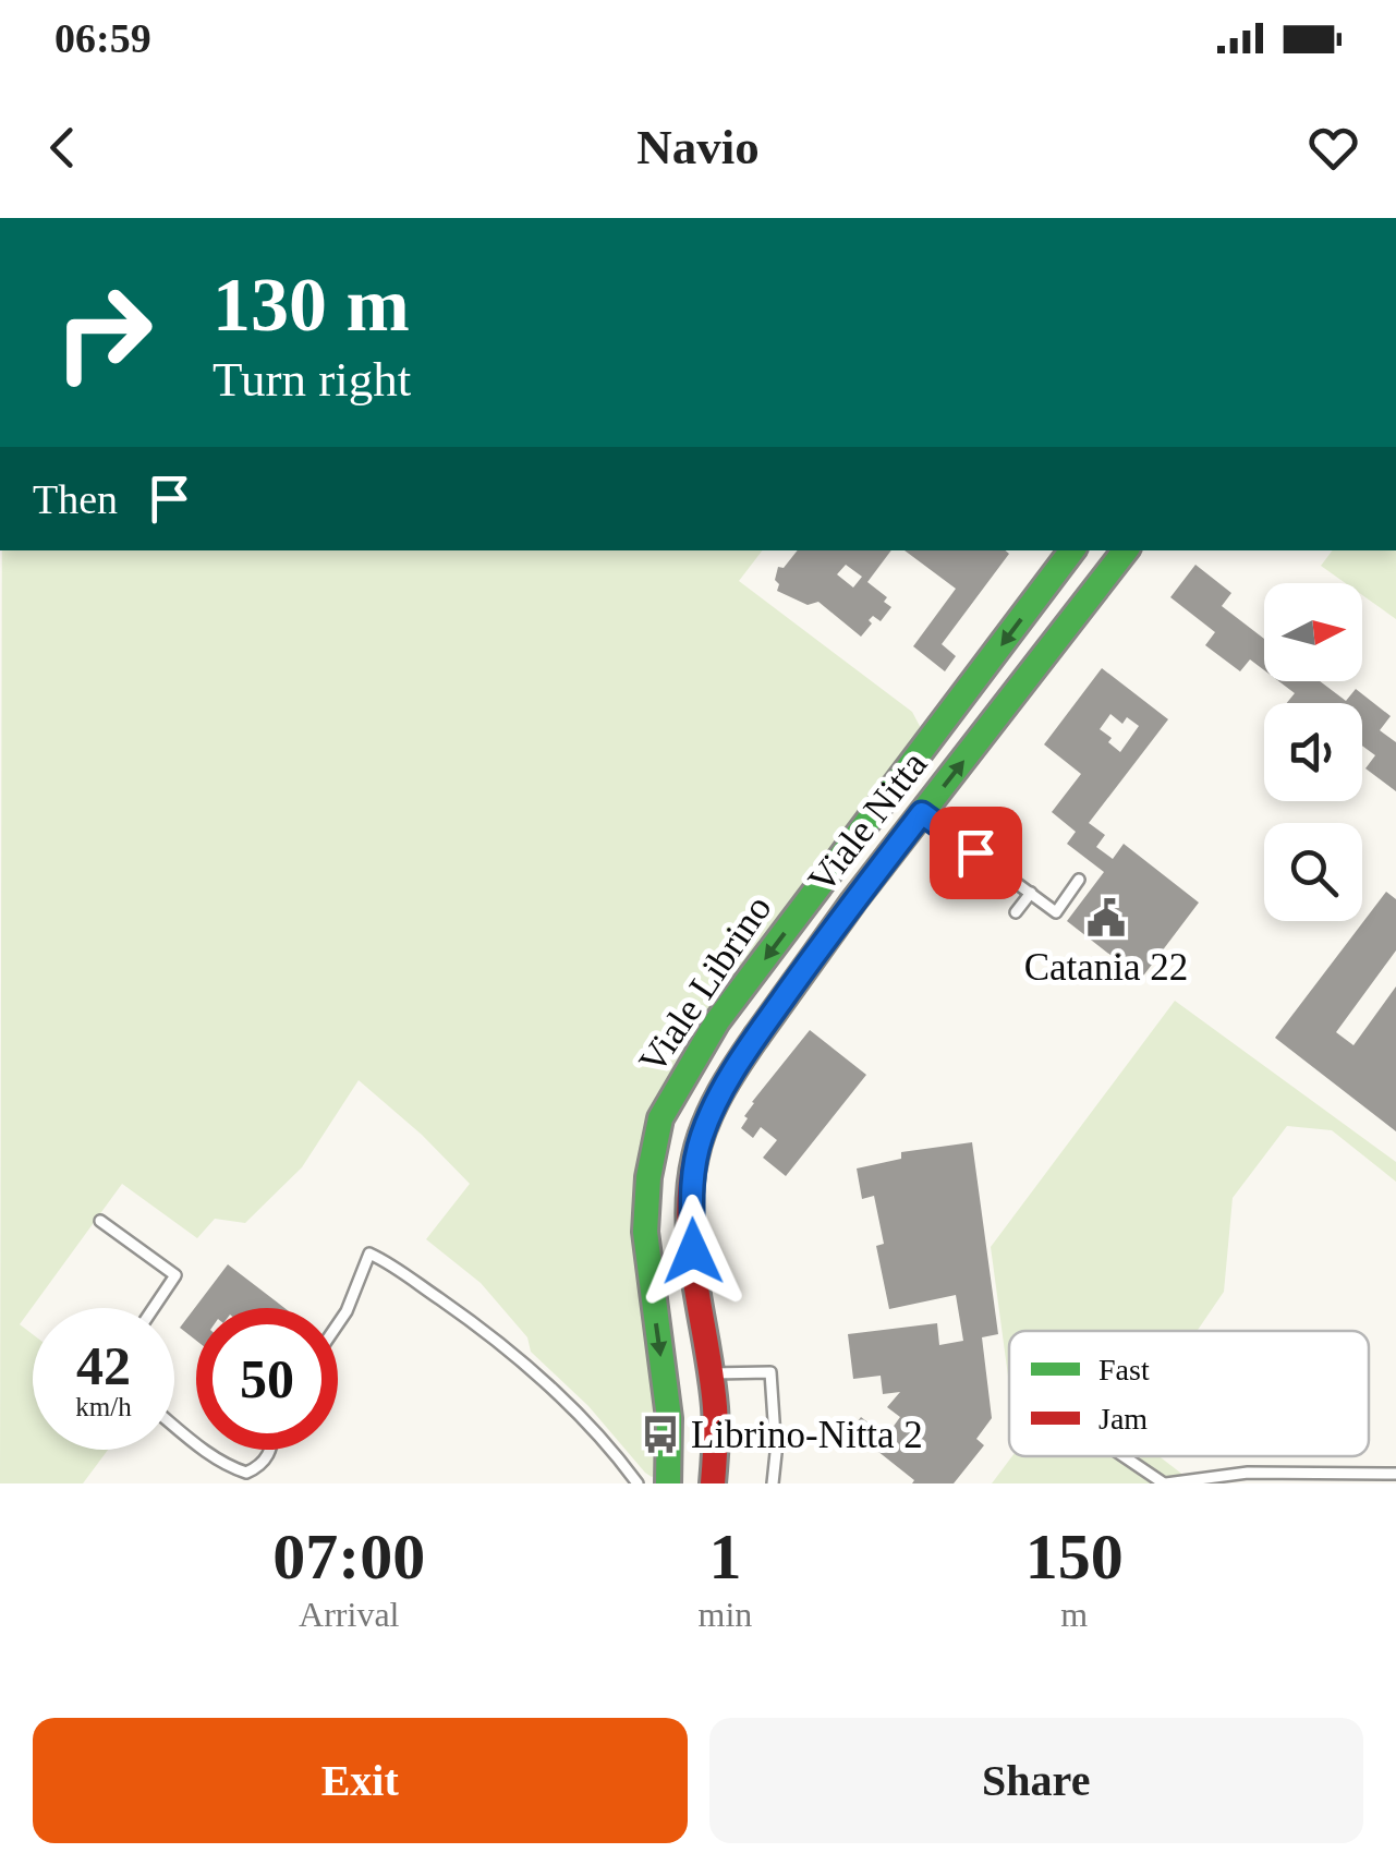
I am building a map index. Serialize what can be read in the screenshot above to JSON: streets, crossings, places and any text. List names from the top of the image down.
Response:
{
  "streets": {
    "main road": ["Viale Nitta", "Viale Librino"]
  },
  "one_way": ["Viale Librino"],
  "places": {
    "public building": ["Catania 22"],
    "bus stop": ["Librino-Nitta 2"]
  },
  "legend": ["Fast", "Jam"],
  "north": "right",
  "page": {
    "status": "06:59",
    "header": "Navio",
    "turn": ["130 m", "Turn right"],
    "then": "Then",
    "speed": "42 km/h",
    "limit": "50",
    "eta": [
      "07:00",
      "Arrival",
      "1",
      "min",
      "150",
      "m"
    ],
    "buttons": ["Exit", "Share"]
  }
}
